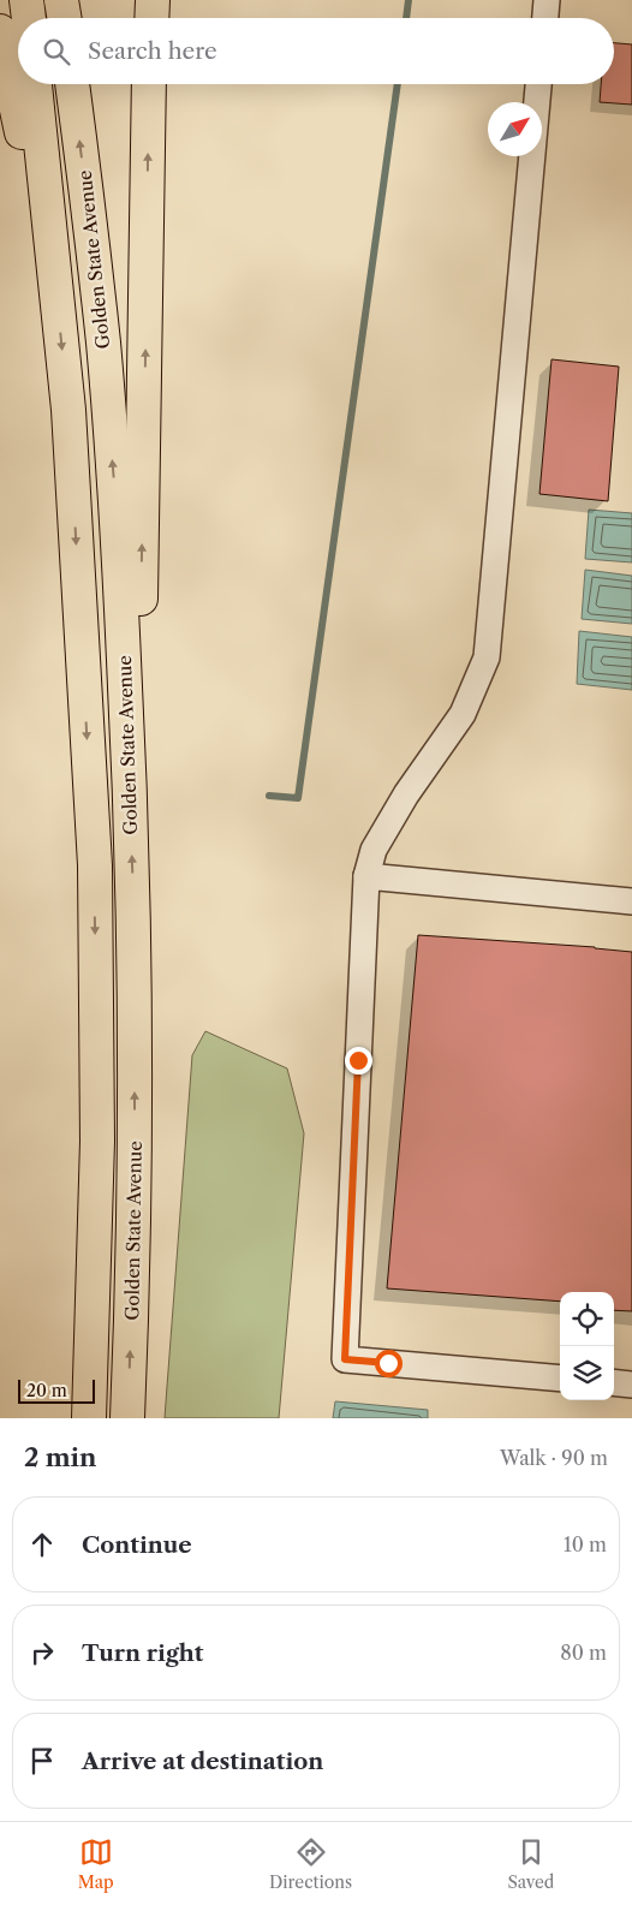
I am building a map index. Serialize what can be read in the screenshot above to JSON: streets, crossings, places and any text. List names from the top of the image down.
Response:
{
  "streets": {
    "highway": ["Golden State Avenue"]
  },
  "scale_bar": "20 m",
  "north": "top right",
  "page": {
    "search": "Search here",
    "scale": "20 m",
    "heading": ["2 min", "Walk · 90 m"],
    "list": [
      ["Continue", "10 m"],
      ["Turn right", "80 m"],
      "Arrive at destination"
    ],
    "nav": ["Map", "Directions", "Saved"]
  }
}
